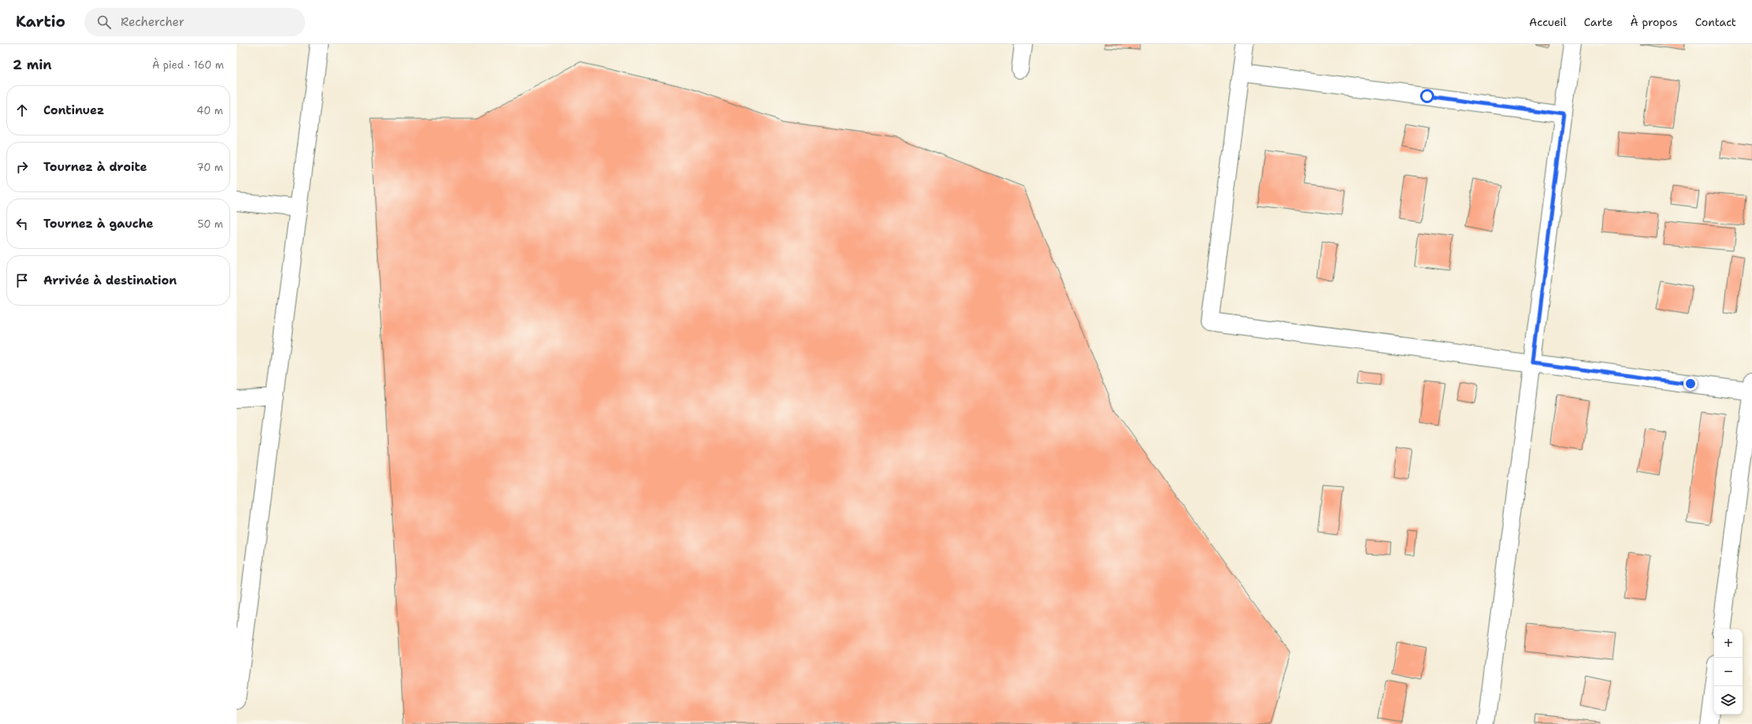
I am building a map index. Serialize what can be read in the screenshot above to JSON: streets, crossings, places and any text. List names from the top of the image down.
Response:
{
  "page": {
    "header": "Kartio",
    "search": "Rechercher",
    "nav": [
      "Accueil",
      "Carte",
      "À propos",
      "Contact"
    ],
    "heading": ["2 min", "À pied · 160 m"],
    "list": [
      ["Continuez", "40 m"],
      ["Tournez à droite", "70 m"],
      ["Tournez à gauche", "50 m"],
      "Arrivée à destination"
    ],
    "map_buttons": ["+", "−"]
  }
}
